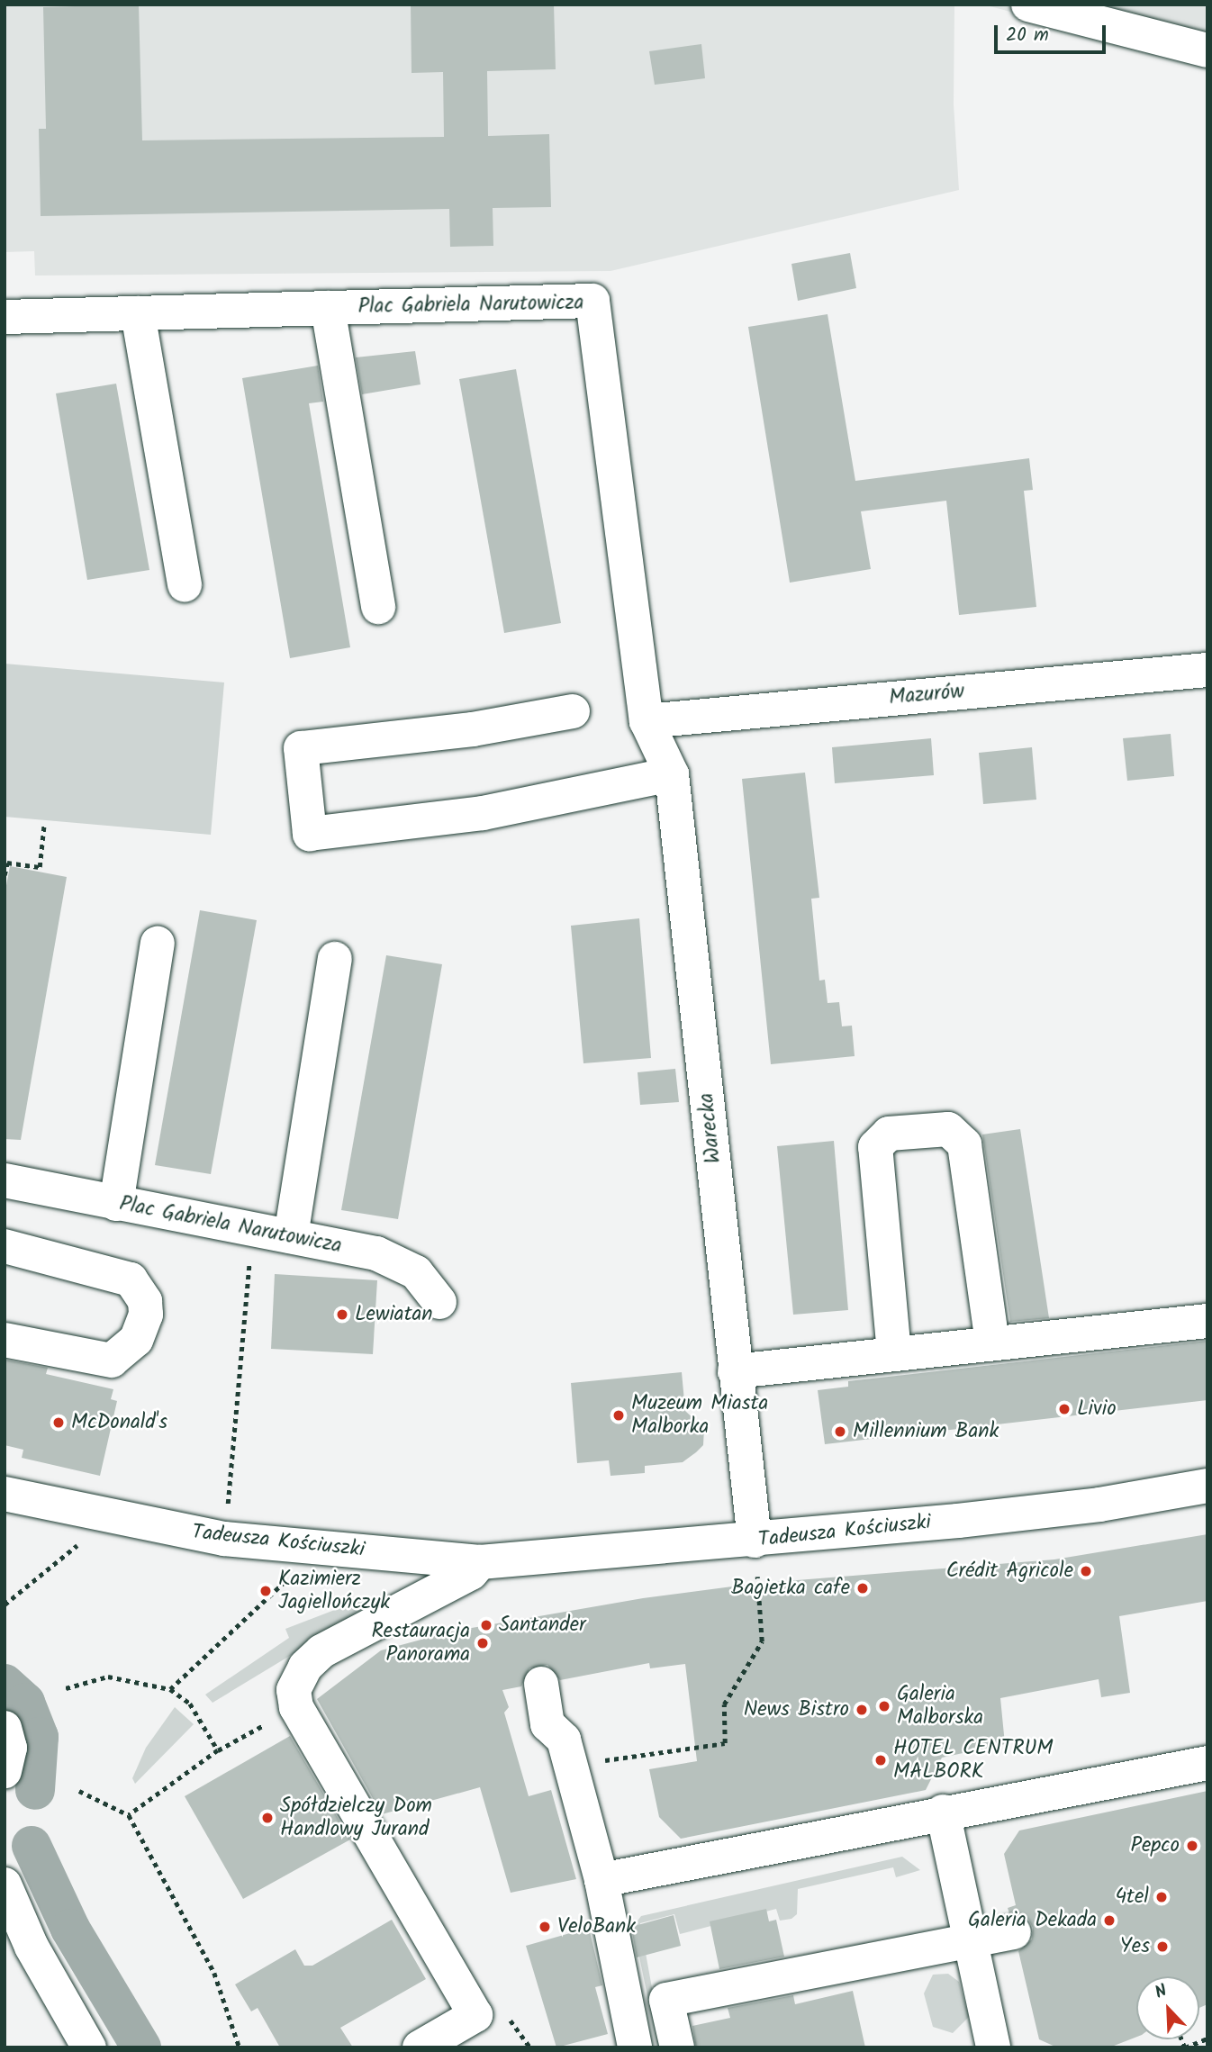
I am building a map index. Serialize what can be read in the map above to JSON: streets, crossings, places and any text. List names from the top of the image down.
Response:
{
  "streets": {
    "street": [
      "Plac Gabriela Narutowicza",
      "Mazurów",
      "Warecka",
      "Tadeusza Kościuszki"
    ]
  },
  "crossings": [
    ["Plac Gabriela Narutowicza", "Mazurów"],
    ["Plac Gabriela Narutowicza", "Warecka"],
    ["Mazurów", "Warecka"],
    ["Warecka", "Tadeusza Kościuszki"]
  ],
  "places": [
    "Lewiatan",
    "Livio",
    "Muzeum Miasta Malborka",
    "McDonald's",
    "Millennium Bank",
    "Crédit Agricole",
    "Bagietka cafe",
    "Kazimierz Jagiellończyk",
    "Santander",
    "Restauracja Panorama",
    "Galeria Malborska",
    "News Bistro",
    "HOTEL CENTRUM MALBORK",
    "Spółdzielczy Dom Handlowy Jurand",
    "Pepco",
    "4tel",
    "Galeria Dekada",
    "VeloBank",
    "Yes"
  ],
  "scale_bar": "20 m",
  "north": "top left"
}
